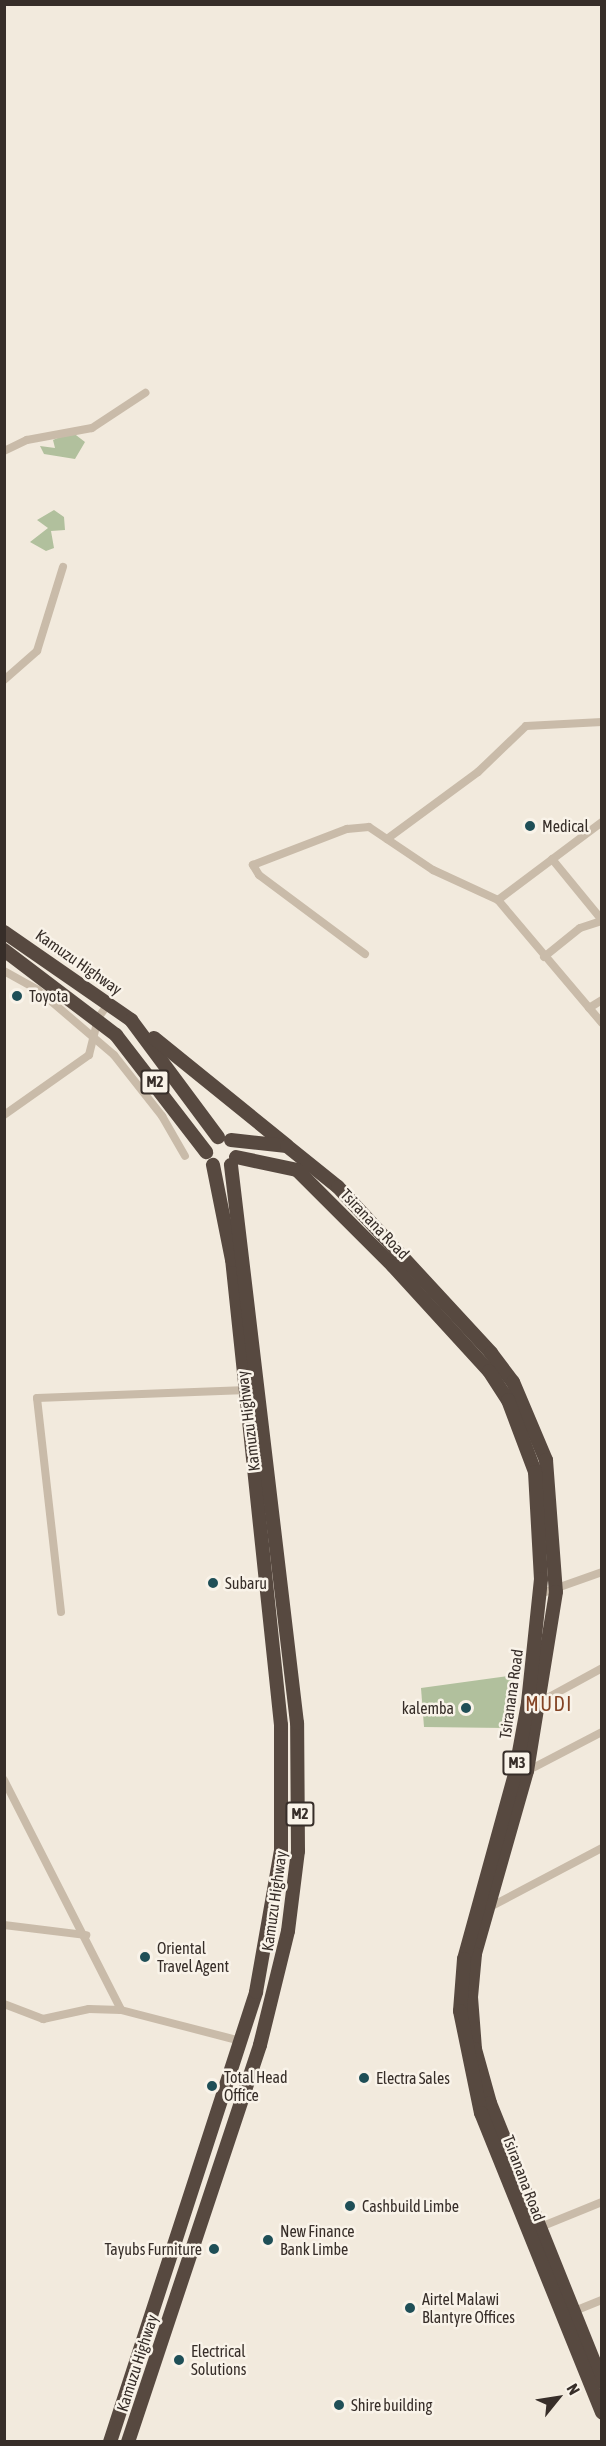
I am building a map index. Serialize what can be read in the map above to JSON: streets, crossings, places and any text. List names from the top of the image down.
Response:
{
  "streets": {
    "highway": [
      "Kamuzu Highway",
      "M2",
      "Tsiranana Road",
      "M3"
    ]
  },
  "crossings": [
    ["Kamuzu Highway", "M2"],
    ["Kamuzu Highway", "Tsiranana Road"],
    ["M2", "Tsiranana Road"]
  ],
  "districts": ["MUDI"],
  "places": [
    "Medical",
    "Toyota",
    "Subaru",
    "kalemba",
    "Oriental Travel Agent",
    "Electra Sales",
    "Total Head Office",
    "Cashbuild Limbe",
    "New Finance Bank Limbe",
    "Tayubs Furniture",
    "Airtel Malawi Blantyre Offices",
    "Electrical Solutions",
    "Shire building"
  ],
  "north": "top right"
}
